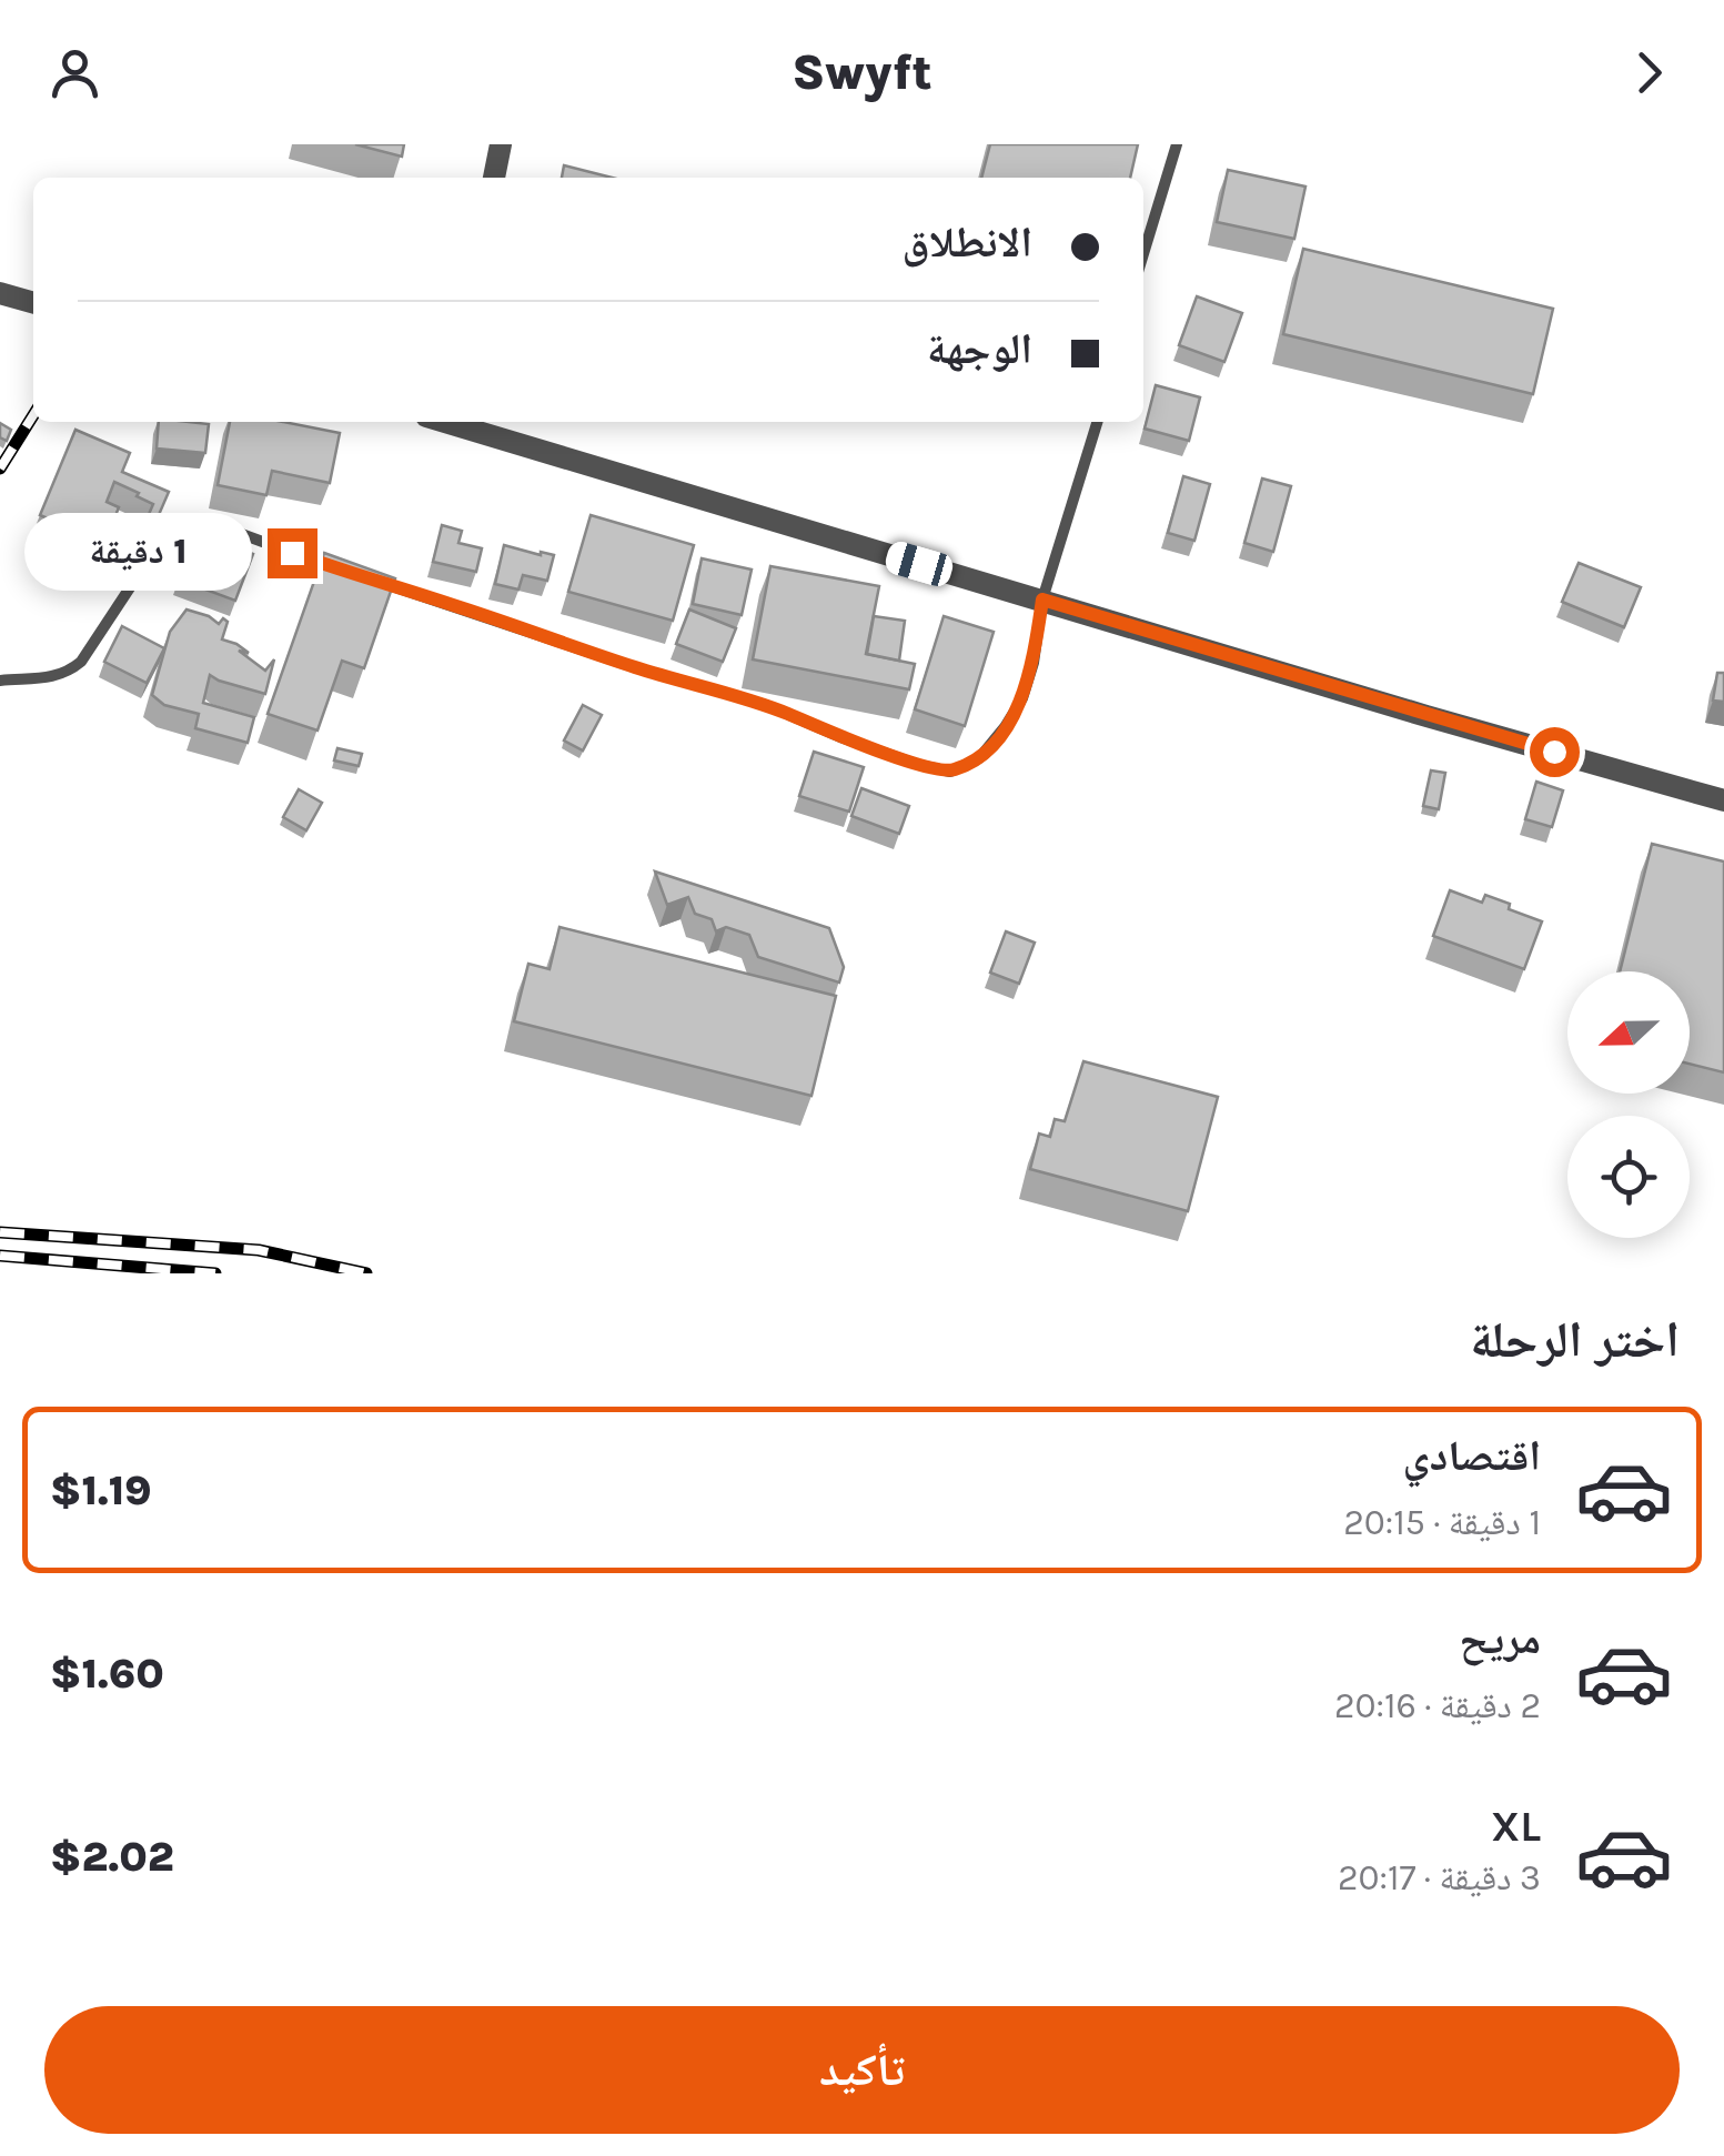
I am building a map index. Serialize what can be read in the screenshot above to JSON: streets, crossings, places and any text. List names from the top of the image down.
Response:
{
  "north": "left",
  "page": {
    "header": "Swyft",
    "banner": ["الانطلاق", "الوجهة"],
    "bubble": "1 دقيقة",
    "heading": "اختر الرحلة",
    "list": [
      {
        "name": "اقتصادي",
        "note": "1 دقيقة · 20:15",
        "value": "$1.19"
      },
      {
        "name": "مريح",
        "note": "2 دقيقة · 20:16",
        "value": "$1.60"
      },
      {
        "name": "XL",
        "note": "3 دقيقة · 20:17",
        "value": "$2.02"
      }
    ],
    "buttons": "تأكيد"
  }
}
